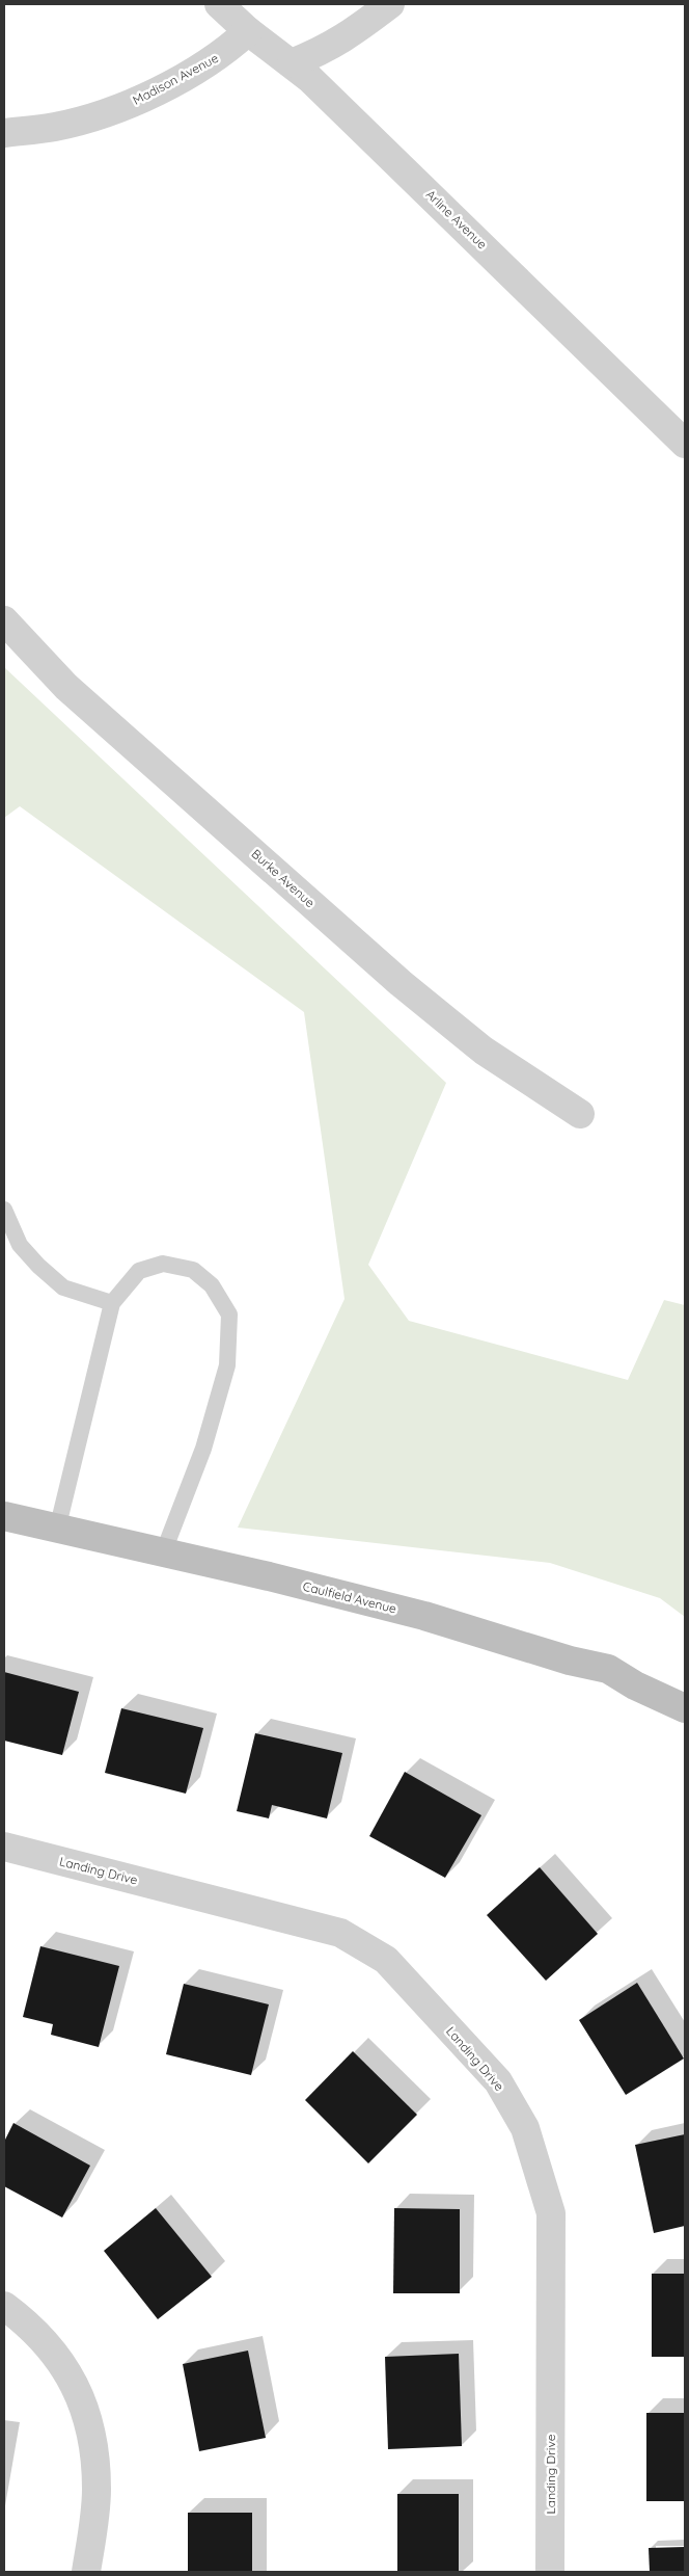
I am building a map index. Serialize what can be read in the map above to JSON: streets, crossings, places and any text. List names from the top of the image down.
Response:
{
  "streets": {
    "street": [
      "Madison Avenue",
      "Arline Avenue",
      "Burke Avenue",
      "Caulfield Avenue",
      "Landing Drive"
    ]
  },
  "crossings": [
    ["Madison Avenue", "Arline Avenue"]
  ]
}
